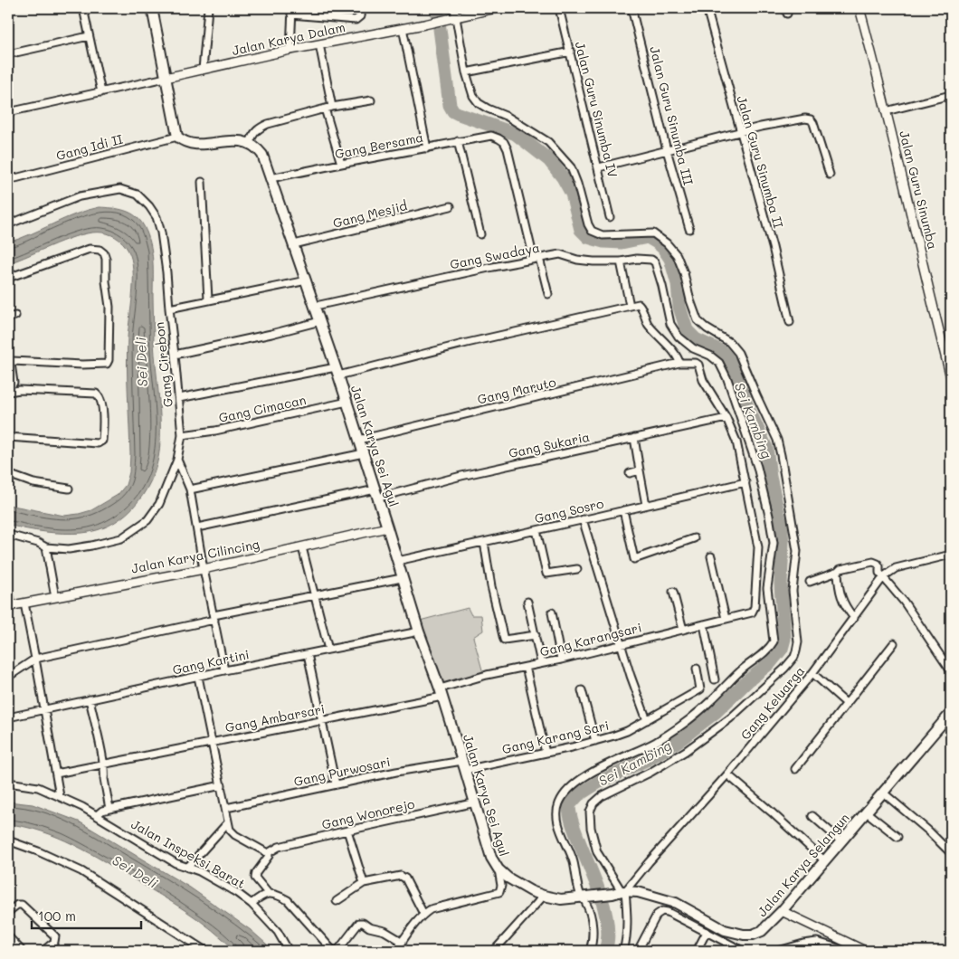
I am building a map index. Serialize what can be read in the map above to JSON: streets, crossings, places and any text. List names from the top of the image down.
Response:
{
  "streets": {
    "main road": ["Jalan Karya Sei Agul", "Jalan Karya Selangun"],
    "street": [
      "Jalan Karya Dalam",
      "Jalan Guru Sinumba IV",
      "Jalan Guru Sinumba III",
      "Gang Bersama",
      "Gang Idi II",
      "Jalan Guru Sinumba II",
      "Jalan Guru Sinumba",
      "Gang Mesjid",
      "Gang Swadaya",
      "Gang Cirebon",
      "Gang Maruto",
      "Gang Cimacan",
      "Gang Sukaria",
      "Gang Sosro",
      "Jalan Karya Cilincing",
      "Gang Karangsari",
      "Gang Kartini",
      "Gang Keluarga",
      "Gang Ambarsari",
      "Gang Karang Sari",
      "Gang Purwosari",
      "Gang Wonorejo",
      "Jalan Inspeksi Barat"
    ]
  },
  "crossings": [
    ["Gang Bersama", "Gang Swadaya"],
    ["Gang Bersama", "Jalan Karya Sei Agul"],
    ["Gang Mesjid", "Jalan Karya Sei Agul"],
    ["Gang Swadaya", "Jalan Karya Sei Agul"],
    ["Gang Swadaya", "Jalan Karya Selangun"],
    ["Gang Cirebon", "Gang Cimacan"],
    ["Gang Maruto", "Jalan Karya Sei Agul"],
    ["Gang Cimacan", "Jalan Karya Sei Agul"],
    ["Gang Sukaria", "Jalan Karya Sei Agul"],
    ["Jalan Karya Sei Agul", "Gang Sosro"],
    ["Jalan Karya Sei Agul", "Jalan Karya Cilincing"],
    ["Jalan Karya Sei Agul", "Gang Karangsari"],
    ["Jalan Karya Sei Agul", "Gang Kartini"],
    ["Jalan Karya Sei Agul", "Gang Ambarsari"],
    ["Jalan Karya Sei Agul", "Gang Karang Sari"],
    ["Jalan Karya Sei Agul", "Gang Purwosari"],
    ["Jalan Karya Sei Agul", "Gang Wonorejo"],
    ["Jalan Karya Sei Agul", "Jalan Karya Selangun"],
    ["Gang Sosro", "Gang Karangsari"],
    ["Gang Karangsari", "Gang Ambarsari"],
    ["Gang Keluarga", "Jalan Karya Selangun"],
    ["Gang Karang Sari", "Gang Purwosari"]
  ],
  "water": ["Sei Deli", "Sei Kambing"],
  "scale_bar": "100 m"
}
